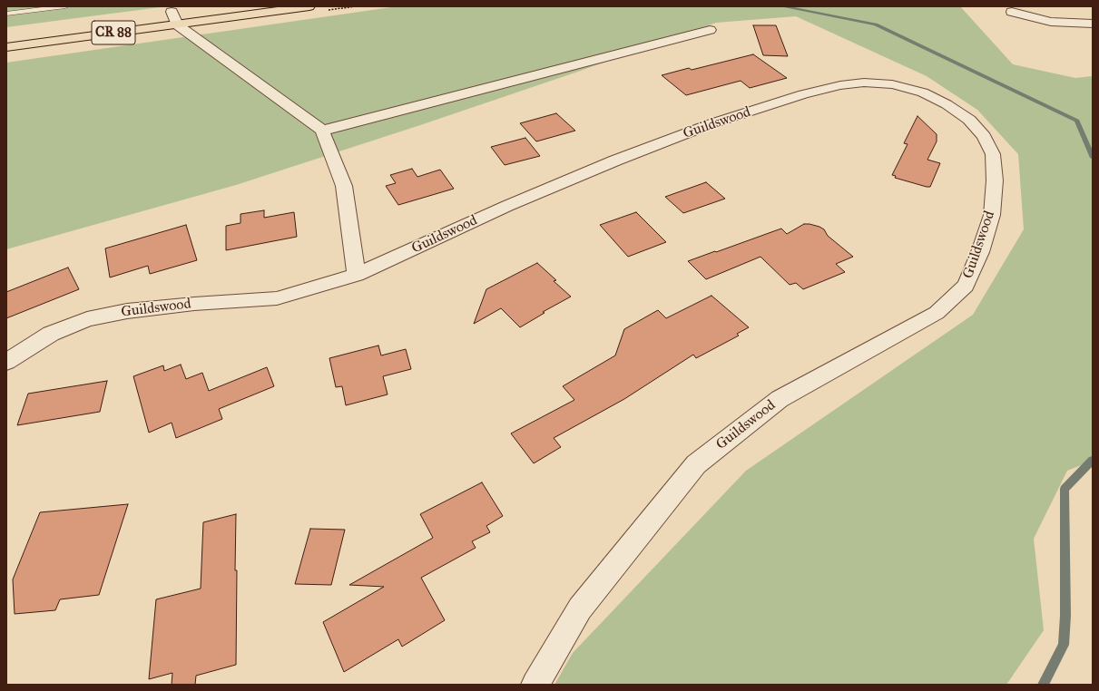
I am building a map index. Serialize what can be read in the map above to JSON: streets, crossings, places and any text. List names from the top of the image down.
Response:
{
  "streets": {
    "main road": ["CR 88"],
    "street": ["Guildswood"]
  }
}
